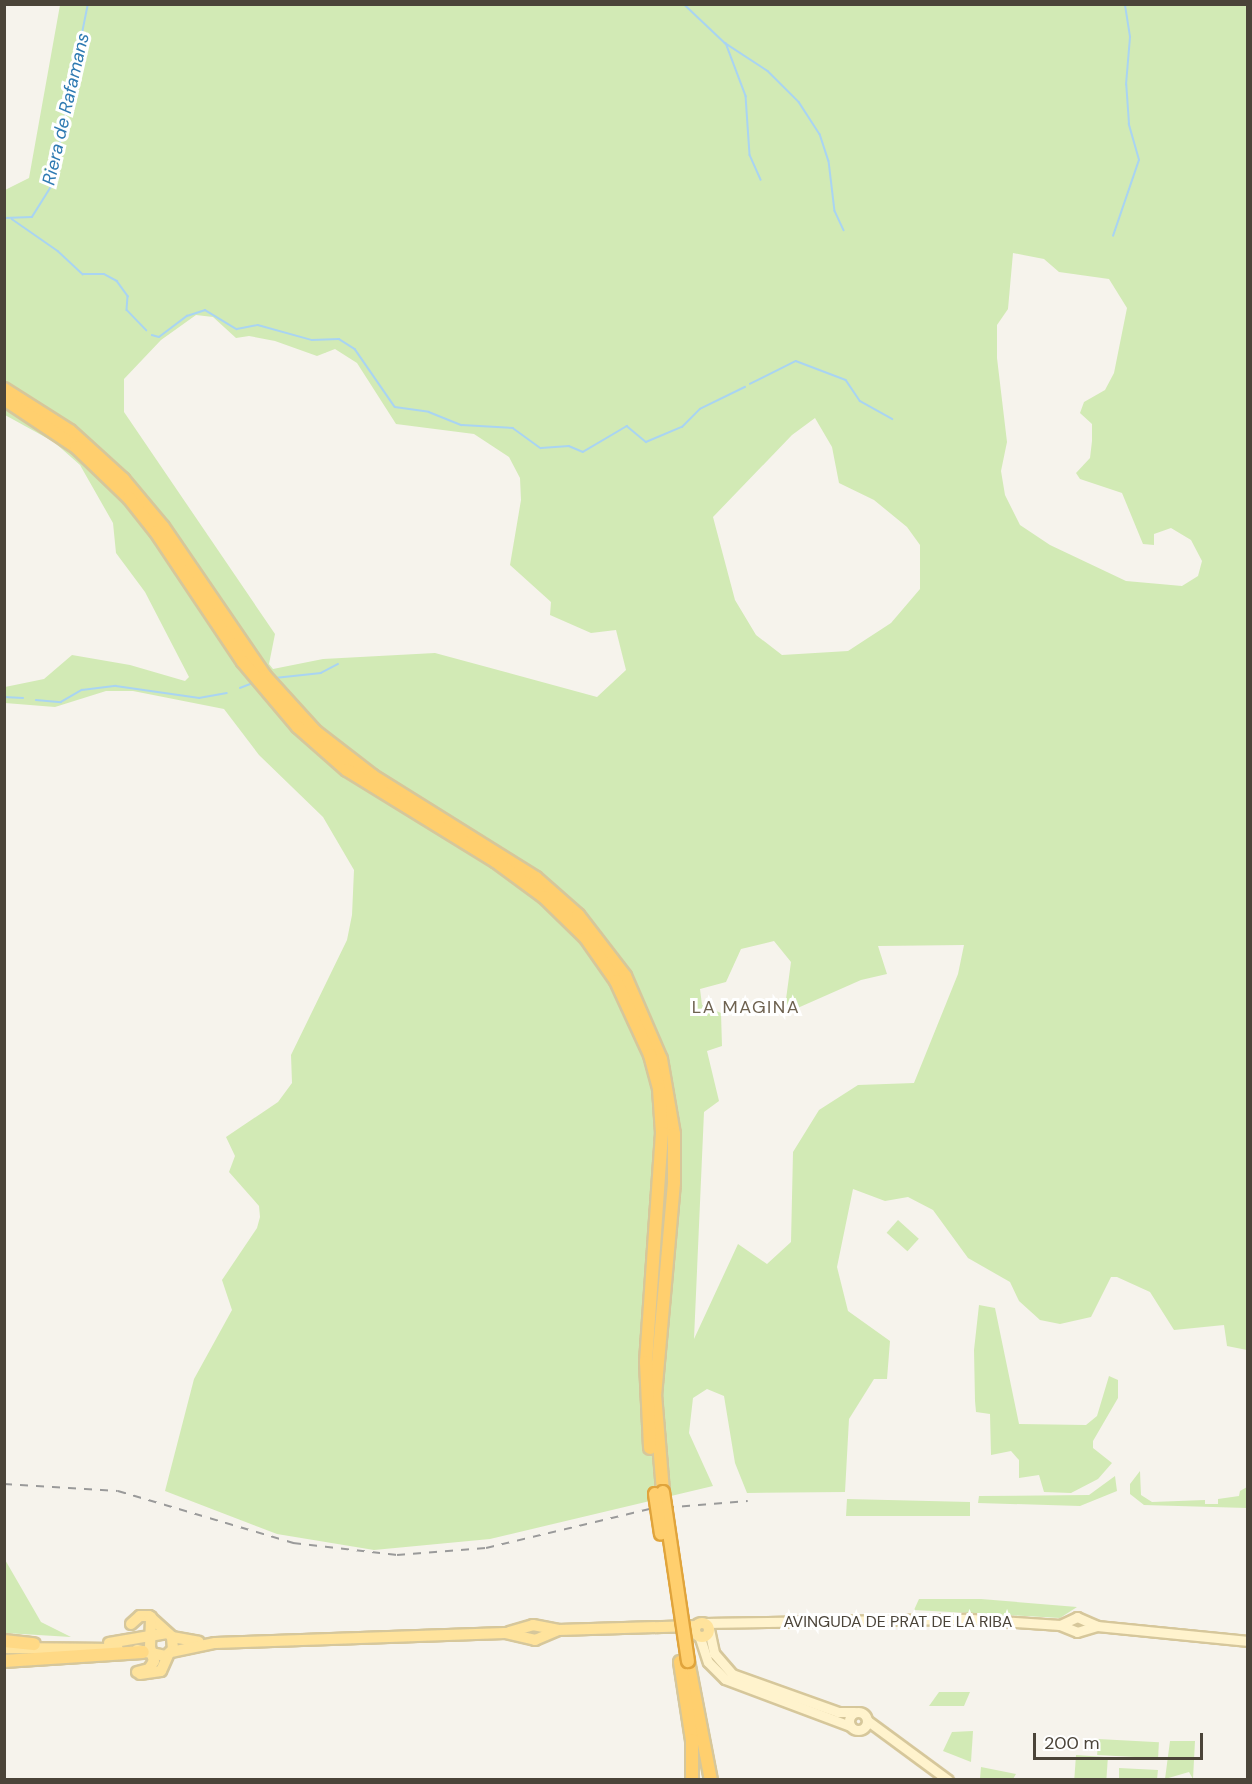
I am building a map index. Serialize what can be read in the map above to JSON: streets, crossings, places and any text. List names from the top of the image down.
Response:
{
  "streets": {
    "main road": ["AVINGUDA DE PRAT DE LA RIBA"]
  },
  "districts": ["LA MAGINA"],
  "water": ["Riera de Rafamans"],
  "scale_bar": "200 m"
}
